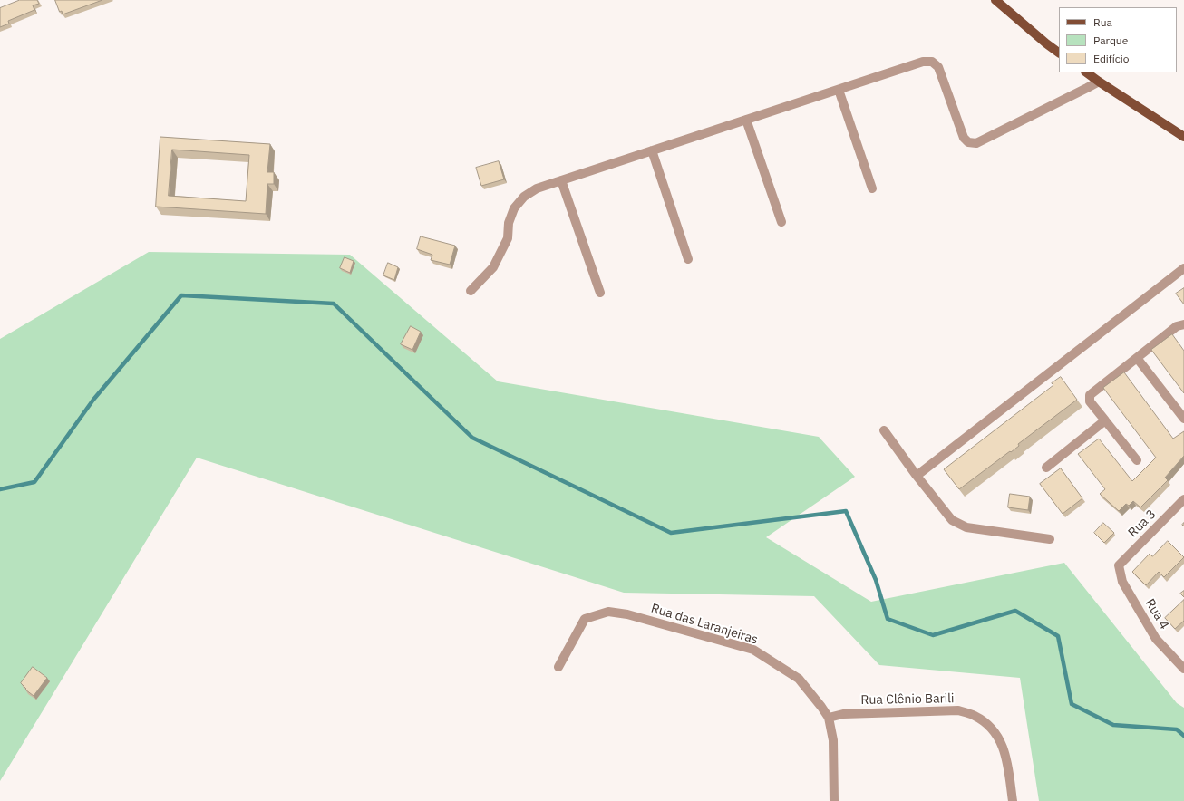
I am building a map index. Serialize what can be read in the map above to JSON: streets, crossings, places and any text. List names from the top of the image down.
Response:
{
  "streets": {
    "street": [
      "Rua 3",
      "Rua 4",
      "Rua das Laranjeiras",
      "Rua Clênio Barili"
    ]
  },
  "crossings": [
    ["Rua 3", "Rua 4"],
    ["Rua das Laranjeiras", "Rua Clênio Barili"]
  ],
  "legend": ["Rua", "Parque", "Edifício"]
}
